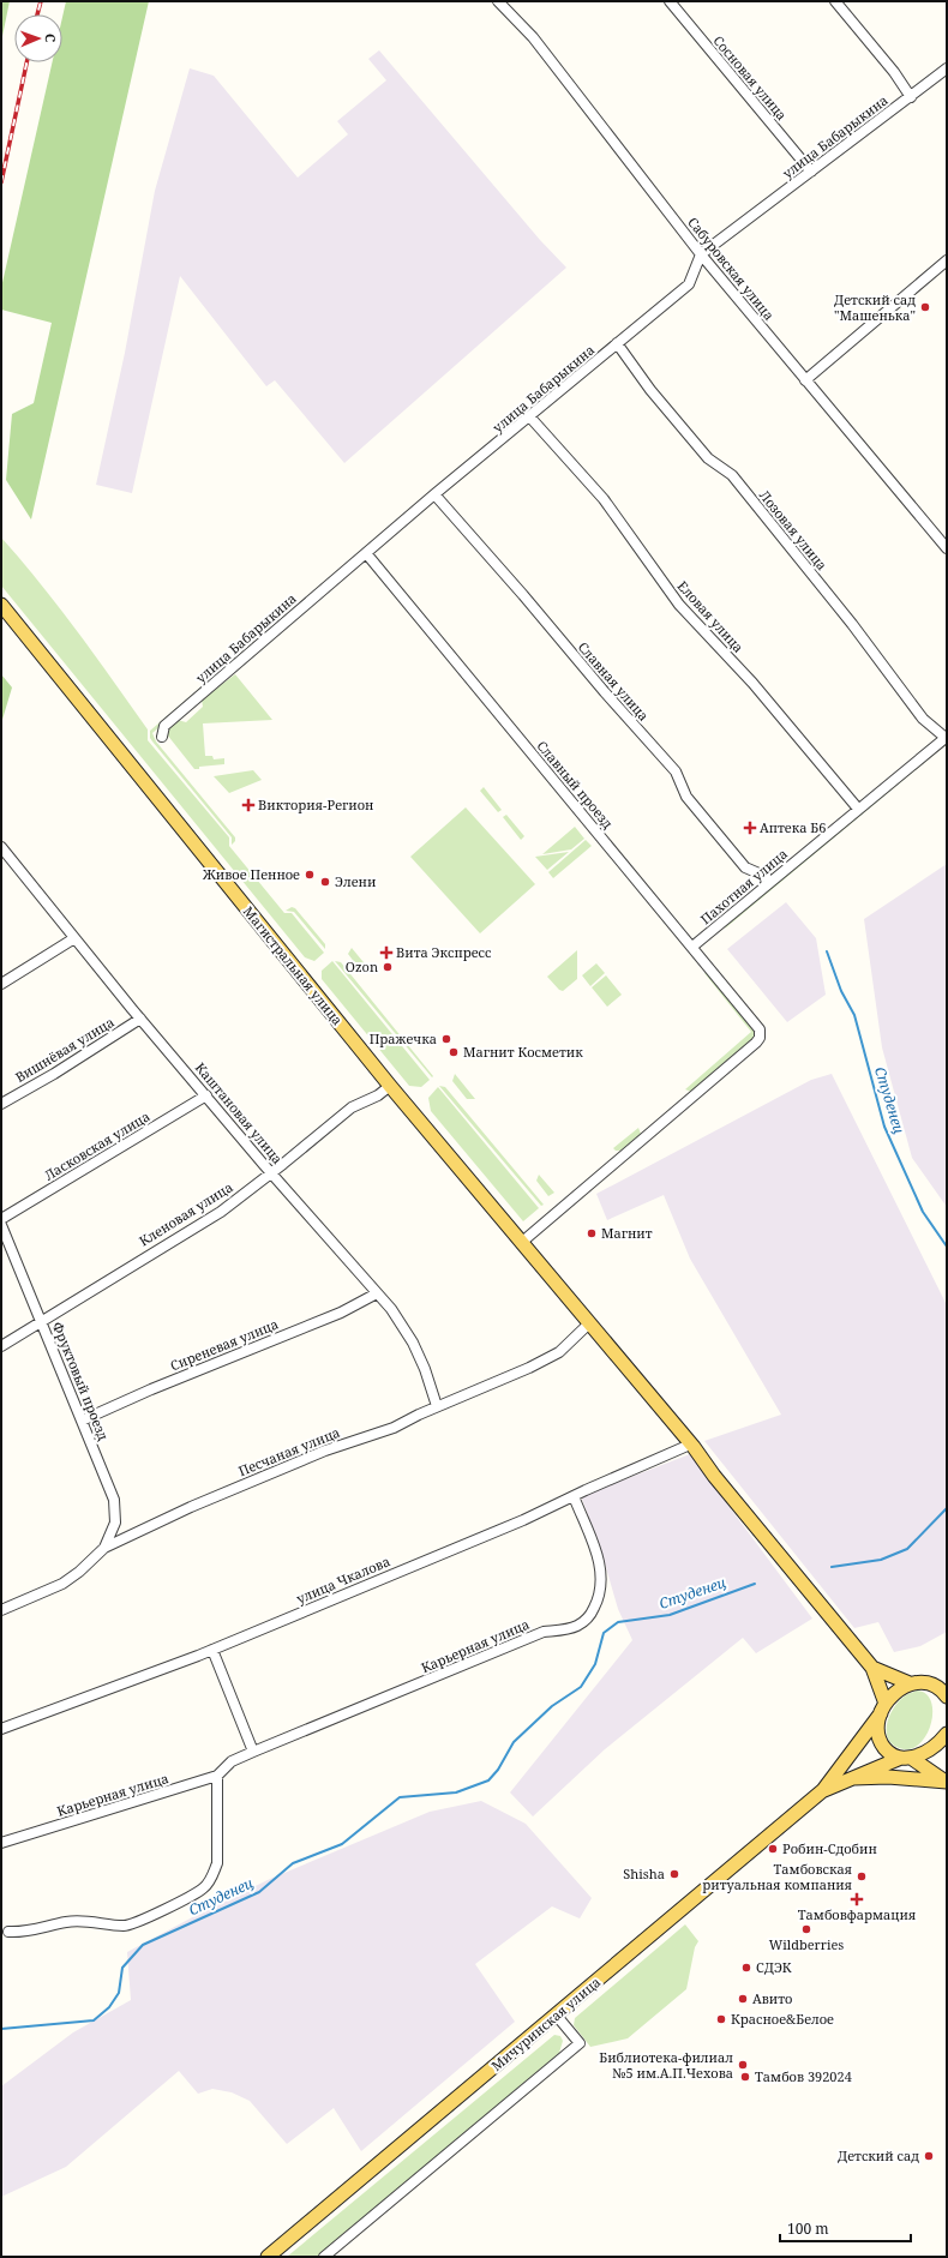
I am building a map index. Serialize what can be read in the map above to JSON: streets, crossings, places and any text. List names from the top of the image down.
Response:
{
  "streets": {
    "main road": ["Магистральная улица", "Мичуринская улица"],
    "street": [
      "Сосновая улица",
      "улица Бабарыкина",
      "Сабуровская улица",
      "Лозовая улица",
      "Еловая улица",
      "Славная улица",
      "Славный проезд",
      "Пахотная улица",
      "Вишнёвая улица",
      "Каштановая улица",
      "Ласковская улица",
      "Кленовая улица",
      "Сиреневая улица",
      "Фруктовый проезд",
      "Песчаная улица",
      "улица Чкалова",
      "Карьерная улица"
    ]
  },
  "crossings": [
    ["Сосновая улица", "улица Бабарыкина"],
    ["улица Бабарыкина", "Сабуровская улица"],
    ["улица Бабарыкина", "Лозовая улица"],
    ["улица Бабарыкина", "Еловая улица"],
    ["улица Бабарыкина", "Славная улица"],
    ["улица Бабарыкина", "Славный проезд"],
    ["Лозовая улица", "Пахотная улица"],
    ["Еловая улица", "Пахотная улица"],
    ["Славная улица", "Пахотная улица"],
    ["Славный проезд", "Пахотная улица"],
    ["Славный проезд", "Магистральная улица"],
    ["Магистральная улица", "Кленовая улица"],
    ["Магистральная улица", "Песчаная улица"],
    ["Магистральная улица", "улица Чкалова"],
    ["Вишнёвая улица", "Каштановая улица"],
    ["Каштановая улица", "Ласковская улица"],
    ["Каштановая улица", "Кленовая улица"],
    ["Каштановая улица", "Сиреневая улица"],
    ["Каштановая улица", "Песчаная улица"],
    ["Кленовая улица", "Фруктовый проезд"],
    ["Сиреневая улица", "Фруктовый проезд"],
    ["Фруктовый проезд", "Песчаная улица"],
    ["улица Чкалова", "Карьерная улица"]
  ],
  "water": ["Студенец"],
  "places": {
    "other": [
      "Детский сад \"Машенька\"",
      "Живое Пенное",
      "Элени",
      "Ozon",
      "Пражечка",
      "Магнит Косметик",
      "Магнит",
      "Робин-Сдобин",
      "Shisha",
      "Тамбовская ритуальная компания",
      "Wildberries",
      "СДЭК",
      "Авито",
      "Красное&Белое",
      "Библиотека-филиал №5 им.А.П.Чехова",
      "Тамбов 392024",
      "Детский сад"
    ],
    "health": [
      "Виктория-Регион",
      "Аптека Б6",
      "Вита Экспресс",
      "Тамбовфармация"
    ]
  },
  "scale_bar": "100 m",
  "north": "right"
}
